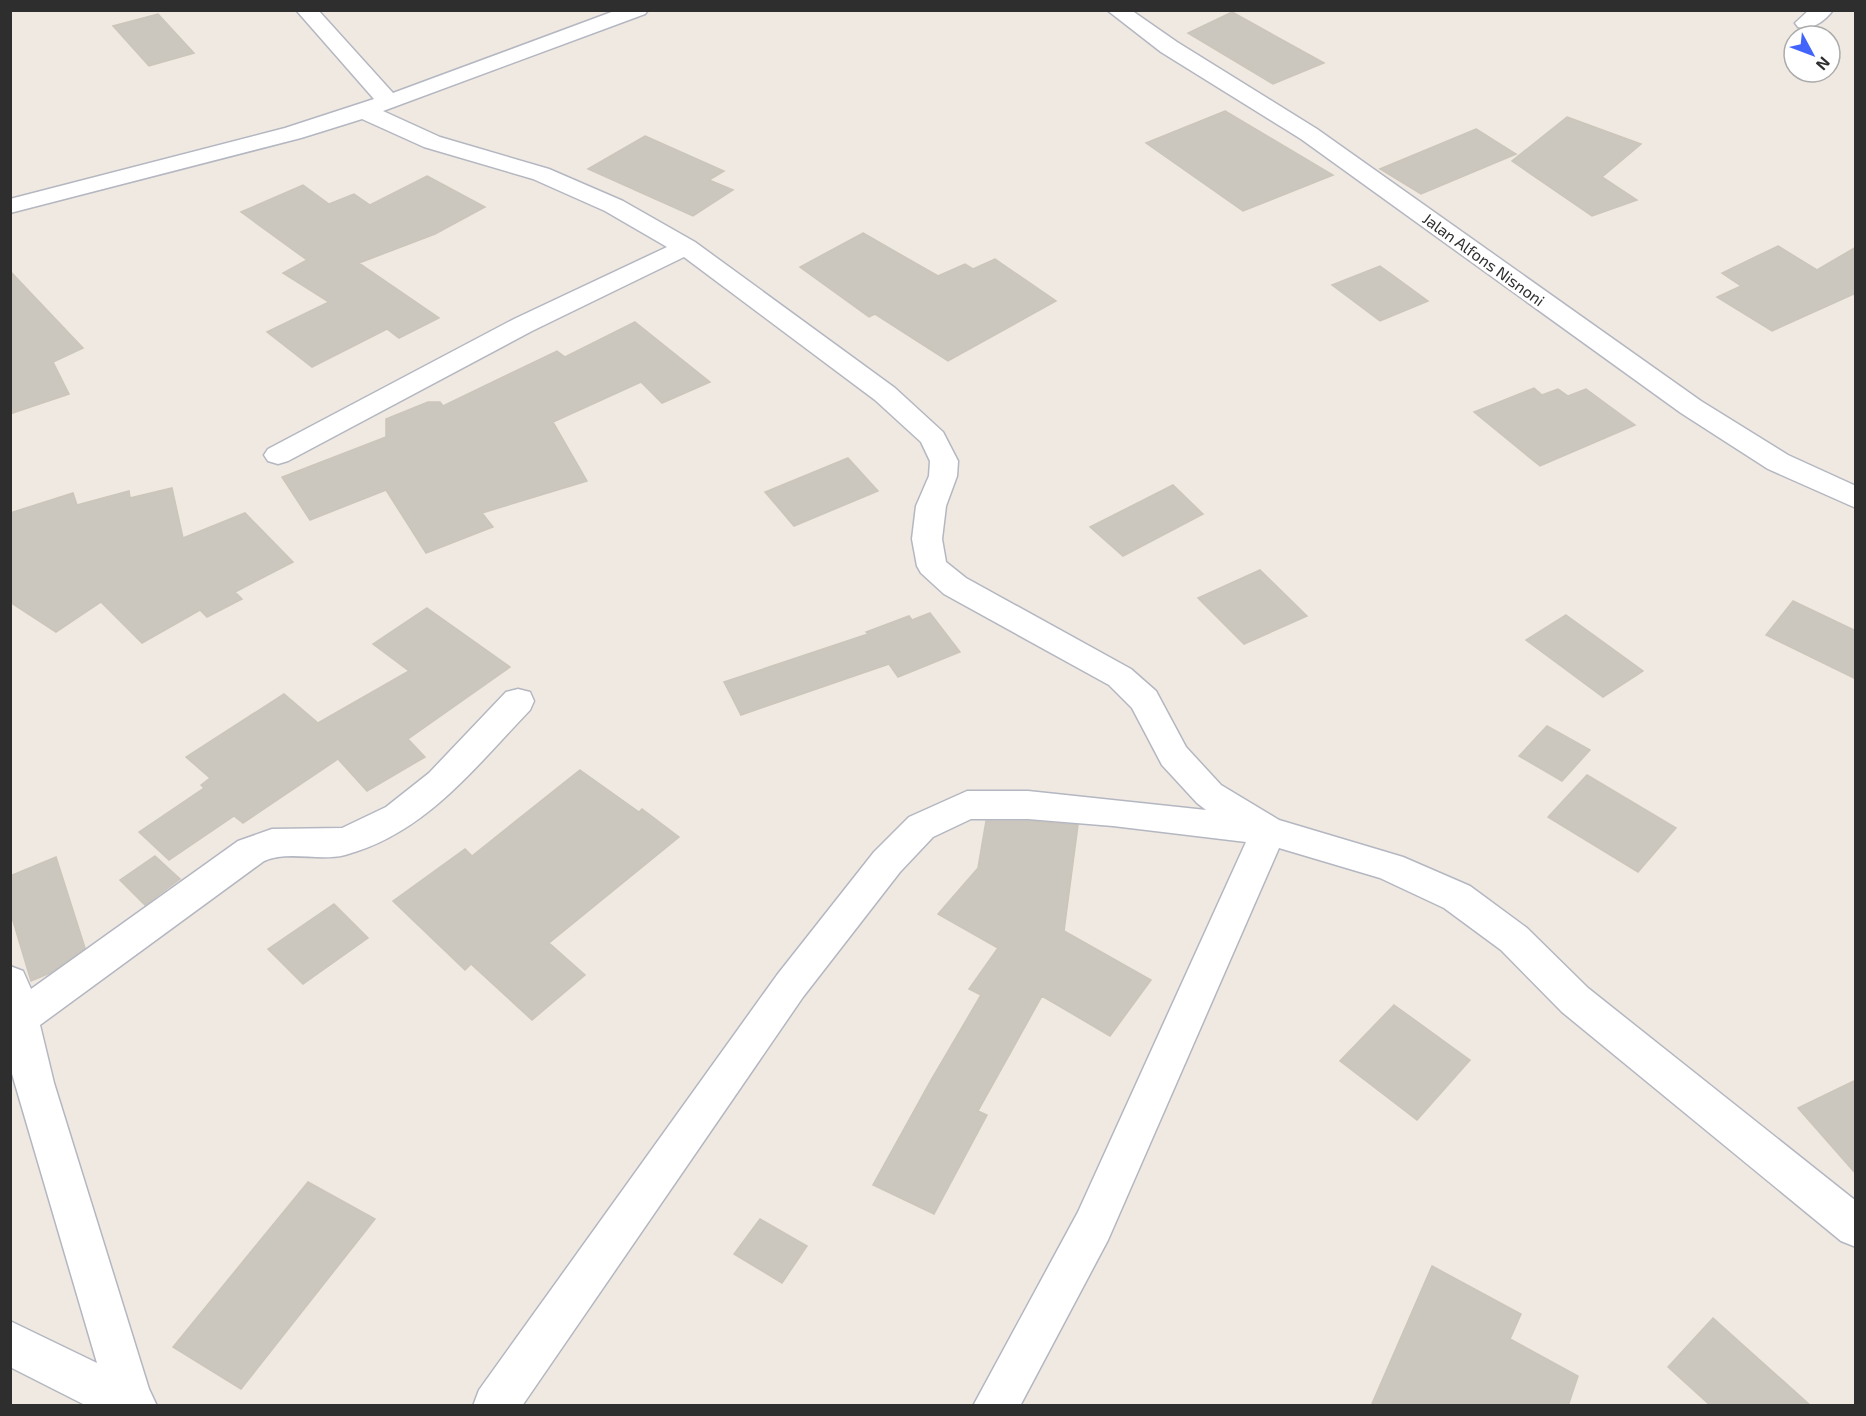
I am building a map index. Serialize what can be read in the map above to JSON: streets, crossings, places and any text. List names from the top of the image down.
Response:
{
  "streets": {
    "street": ["Jalan Alfons Nisnoni"]
  },
  "north": "bottom right"
}
